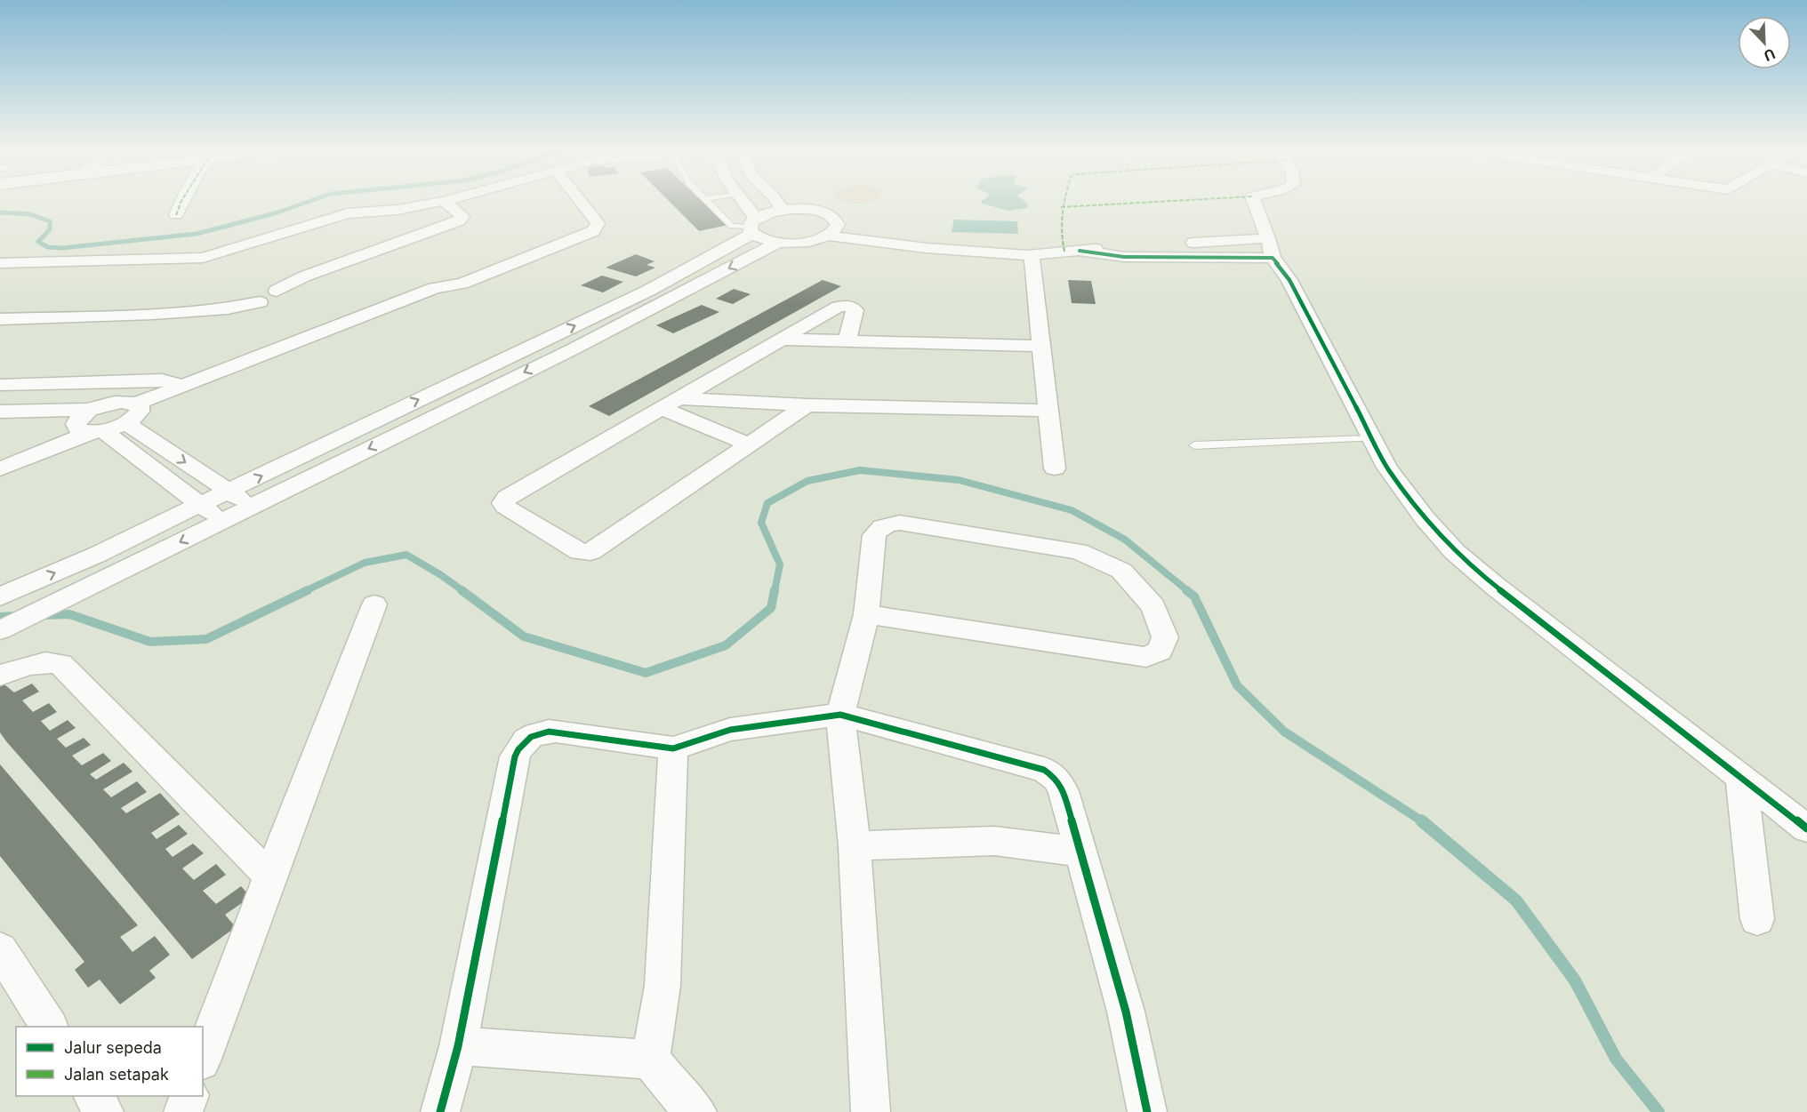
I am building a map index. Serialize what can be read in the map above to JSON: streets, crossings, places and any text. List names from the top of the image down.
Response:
{
  "legend": ["Jalur sepeda", "Jalan setapak"],
  "north": "bottom right"
}
